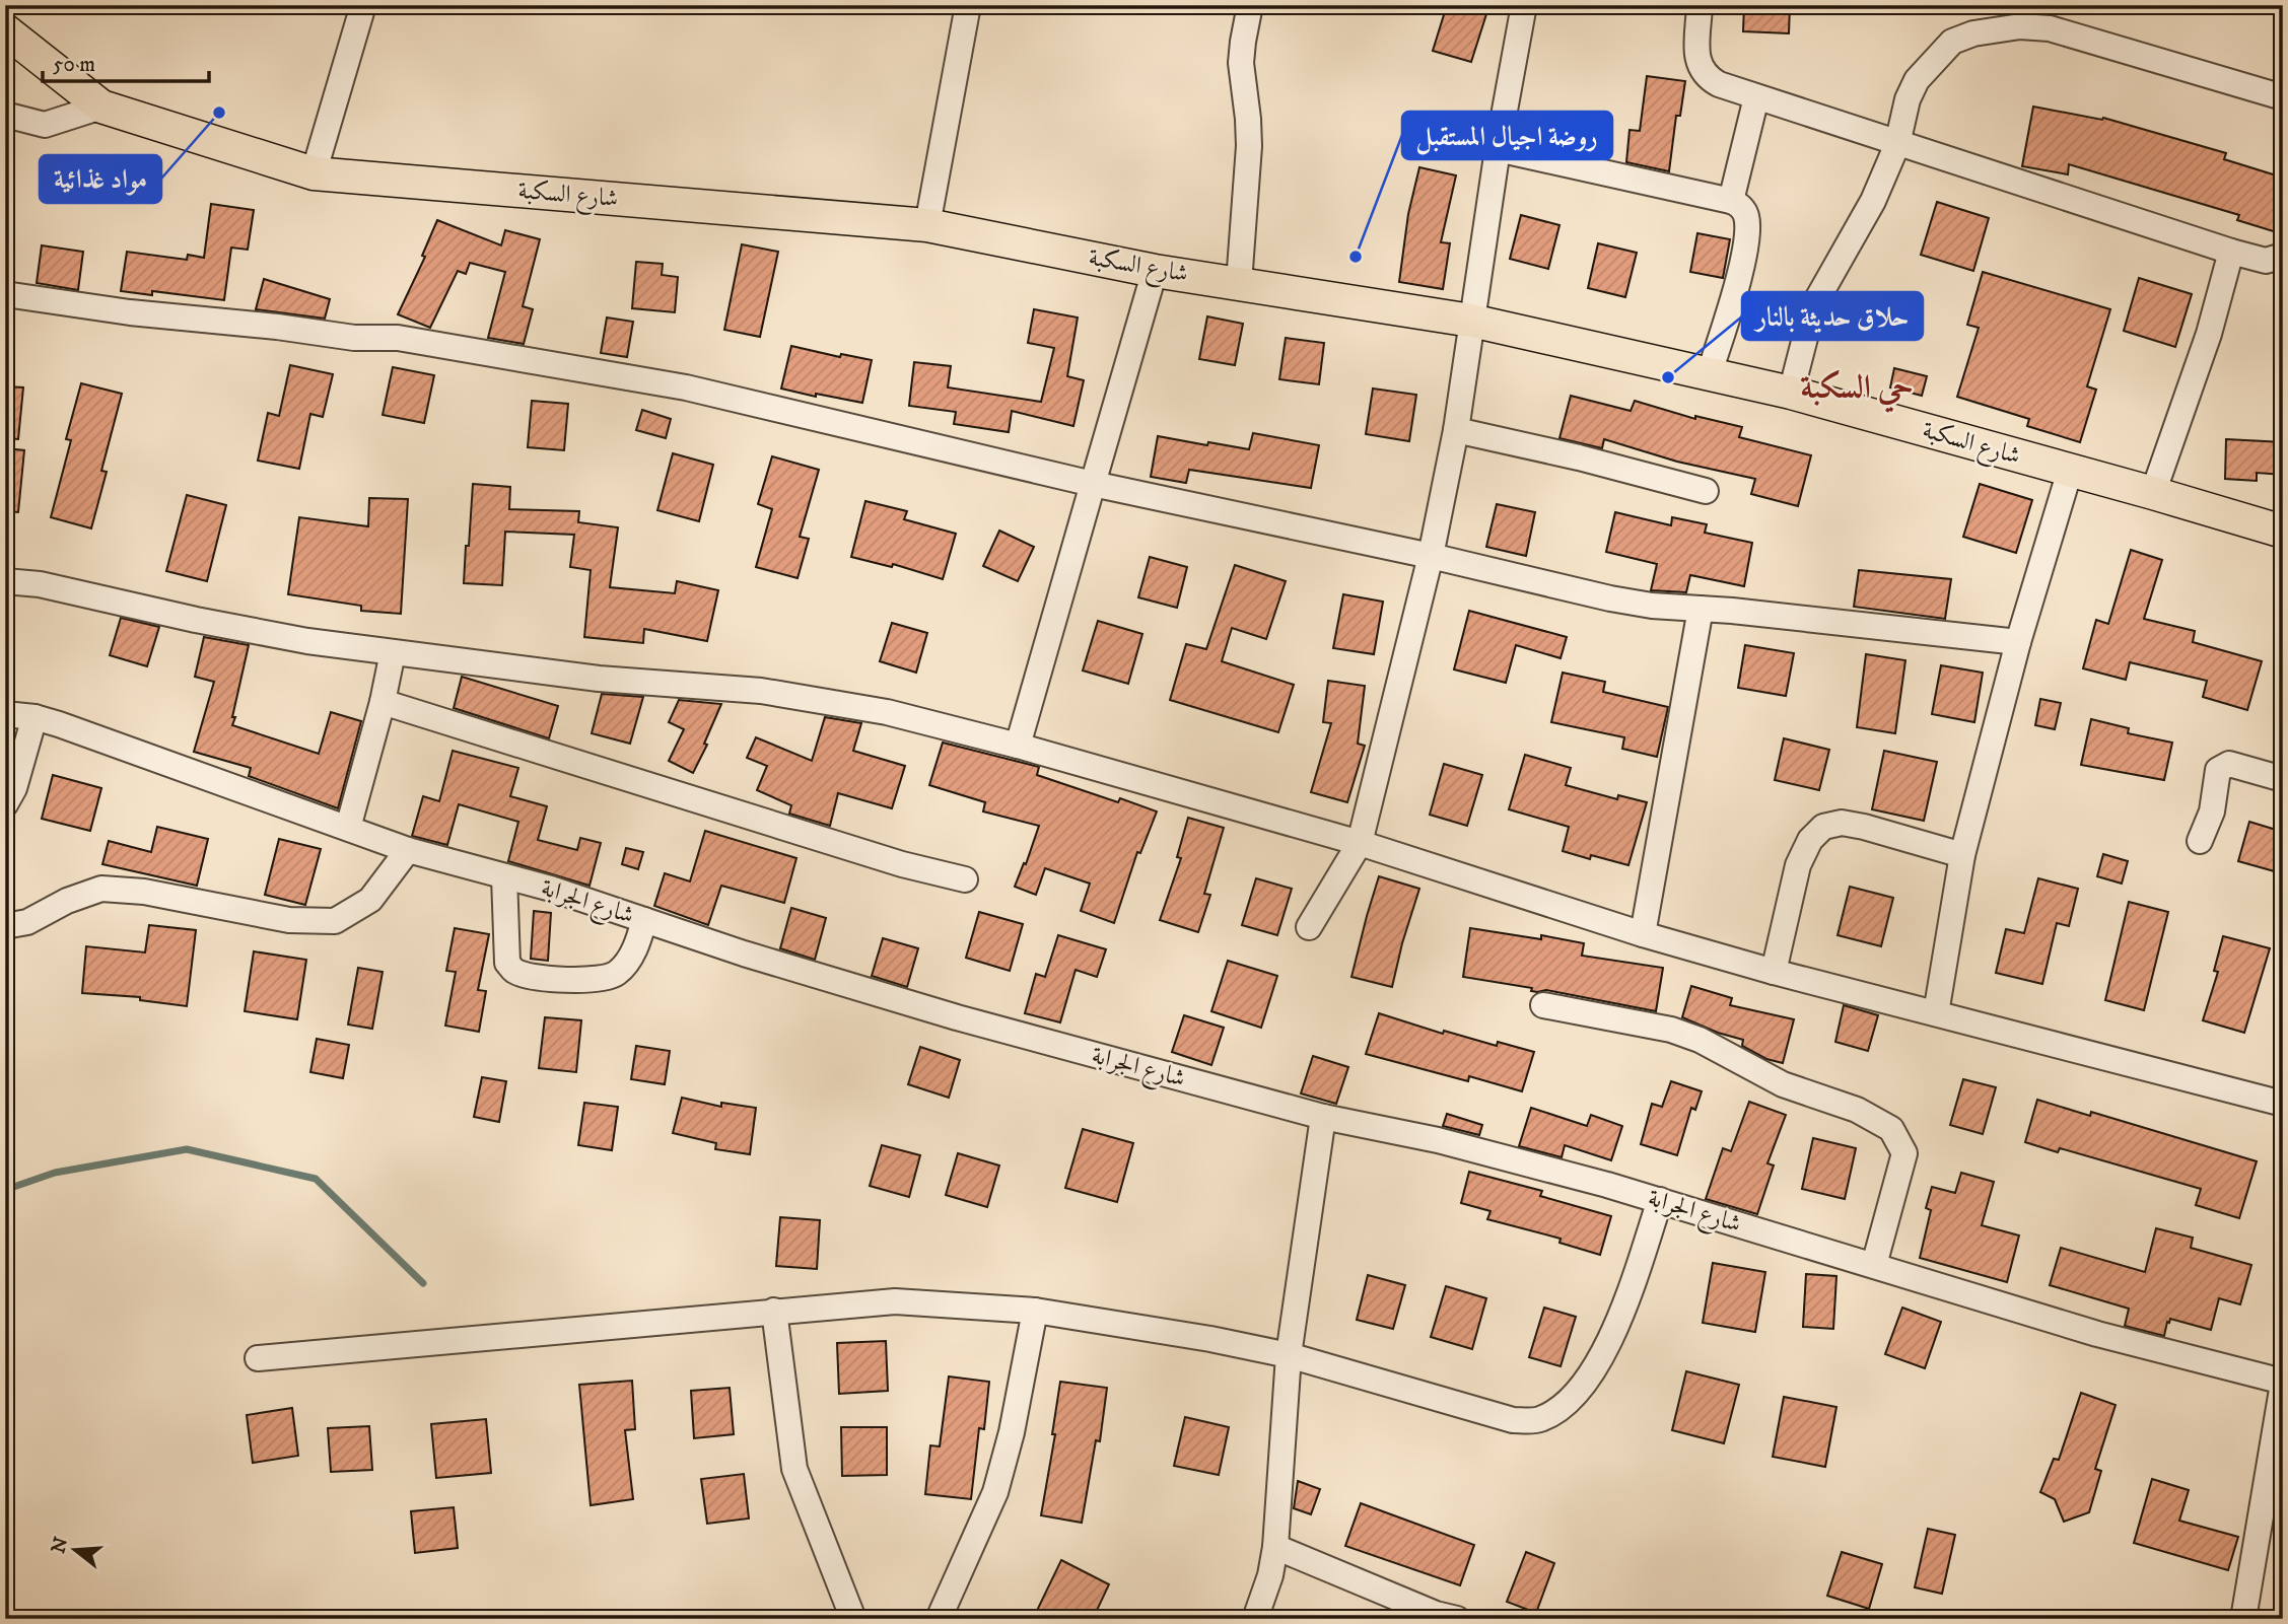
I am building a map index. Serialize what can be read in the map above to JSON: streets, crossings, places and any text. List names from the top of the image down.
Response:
{
  "streets": {
    "main road": ["شارع السكبة"],
    "street": ["شارع الجرابة"]
  },
  "districts": ["حي السكبة"],
  "places": ["مواد غذائية", "روضة اجيال المستقبل", "حلاق حديثة بالنار"],
  "scale_bar": "50 m",
  "north": "left"
}
